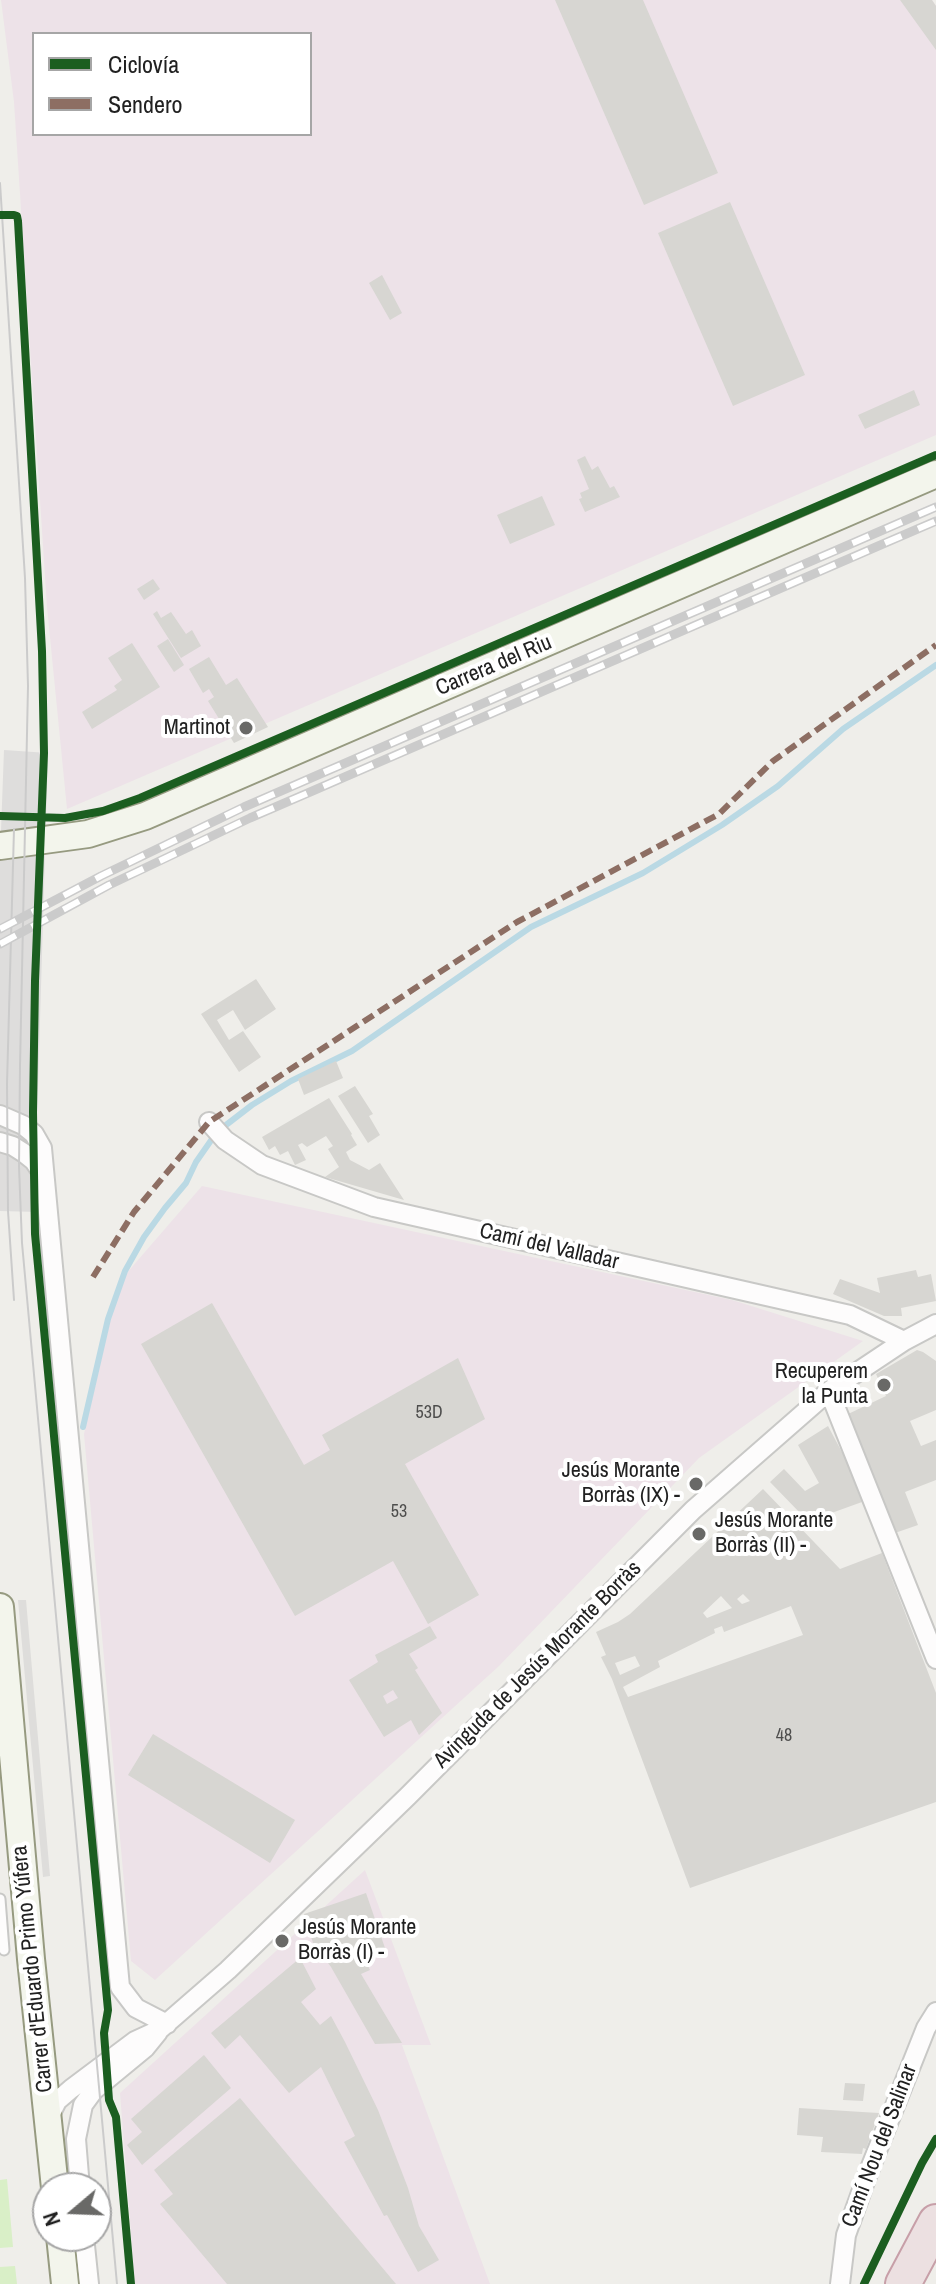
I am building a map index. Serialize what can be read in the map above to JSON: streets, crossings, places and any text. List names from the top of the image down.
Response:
{
  "streets": {
    "street": [
      "Carrera del Riu",
      "Camí del Valladar",
      "Avinguda de Jesús Morante Borràs",
      "Carrer d'Eduardo Primo Yúfera",
      "Camí Nou del Salinar"
    ]
  },
  "crossings": [
    ["Camí del Valladar", "Avinguda de Jesús Morante Borràs"],
    ["Avinguda de Jesús Morante Borràs", "Carrer d'Eduardo Primo Yúfera"]
  ],
  "places": [
    "Martinot",
    "Recuperem la Punta",
    "Jesús Morante Borràs (IX) -",
    "Jesús Morante Borràs (II) -",
    "Jesús Morante Borràs (I) -"
  ],
  "house_numbers": ["53D", "53", "48"],
  "legend": ["Ciclovía", "Sendero"],
  "north": "left"
}
